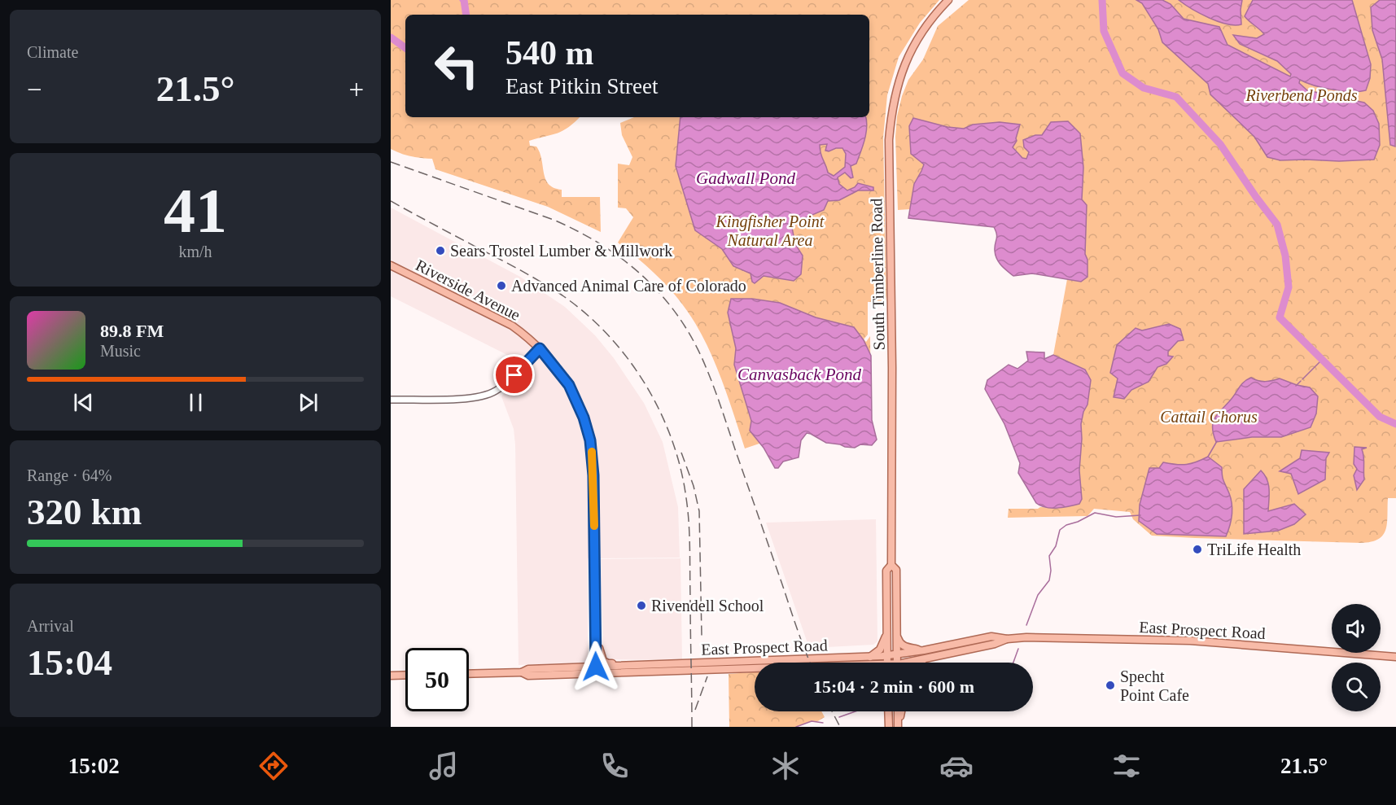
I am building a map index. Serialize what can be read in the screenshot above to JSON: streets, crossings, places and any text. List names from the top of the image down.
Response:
{
  "streets": {
    "main road": ["South Timberline Road", "Riverside Avenue", "East Prospect Road"]
  },
  "crossings": [
    ["South Timberline Road", "East Prospect Road"],
    ["Riverside Avenue", "East Prospect Road"]
  ],
  "water": ["Gadwall Pond", "Canvasback Pond"],
  "parks": ["Riverbend Ponds", "Kingfisher Point Natural Area", "Cattail Chorus"],
  "places": [
    "Sears Trostel Lumber & Millwork",
    "Advanced Animal Care of Colorado",
    "TriLife Health",
    "Rivendell School",
    "Specht Point Cafe"
  ],
  "page": {
    "tile": [
      "Climate",
      ["41", "km/h"],
      ["Range · 64%", "320 km"],
      ["Arrival", "15:04"]
    ],
    "turn": ["540 m", "East Pitkin Street"],
    "heat": ["−", "21.5°", "+"],
    "song": ["89.8 FM", "Music"],
    "limit": "50",
    "trip": "15:04 · 2 min · 600 m",
    "tabs": ["15:02", "21.5°"]
  }
}
